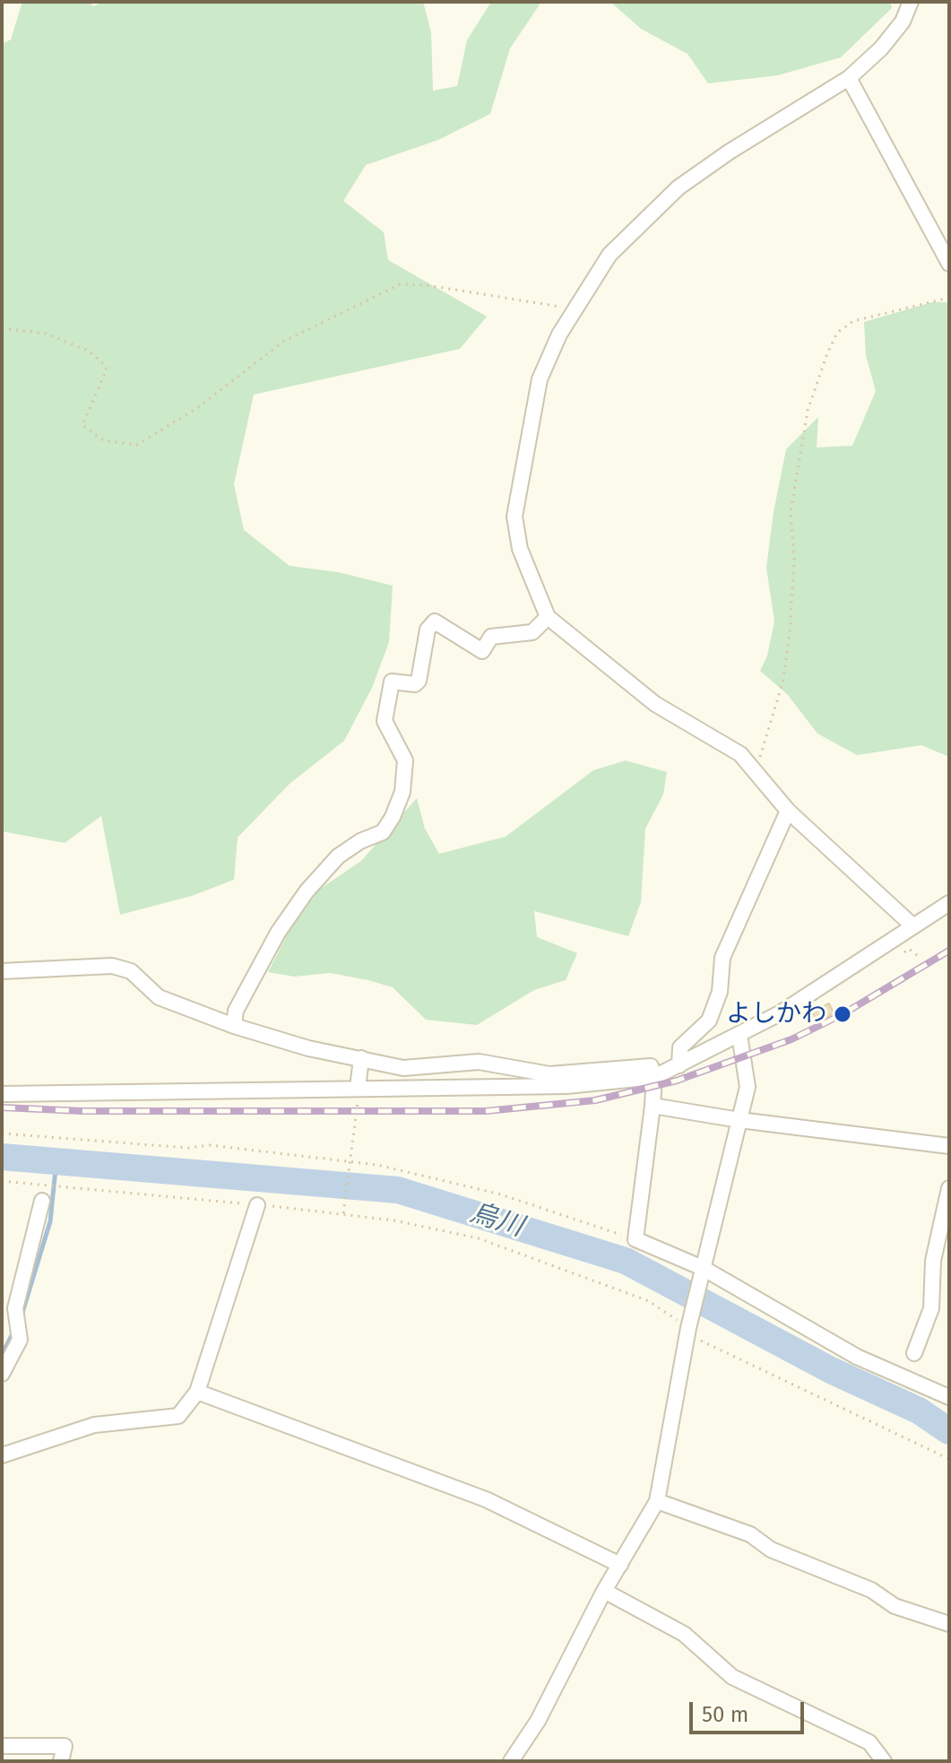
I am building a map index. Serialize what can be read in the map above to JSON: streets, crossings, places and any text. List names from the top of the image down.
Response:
{
  "water": ["烏川"],
  "places": ["よしかわ"],
  "scale_bar": "50 m"
}
